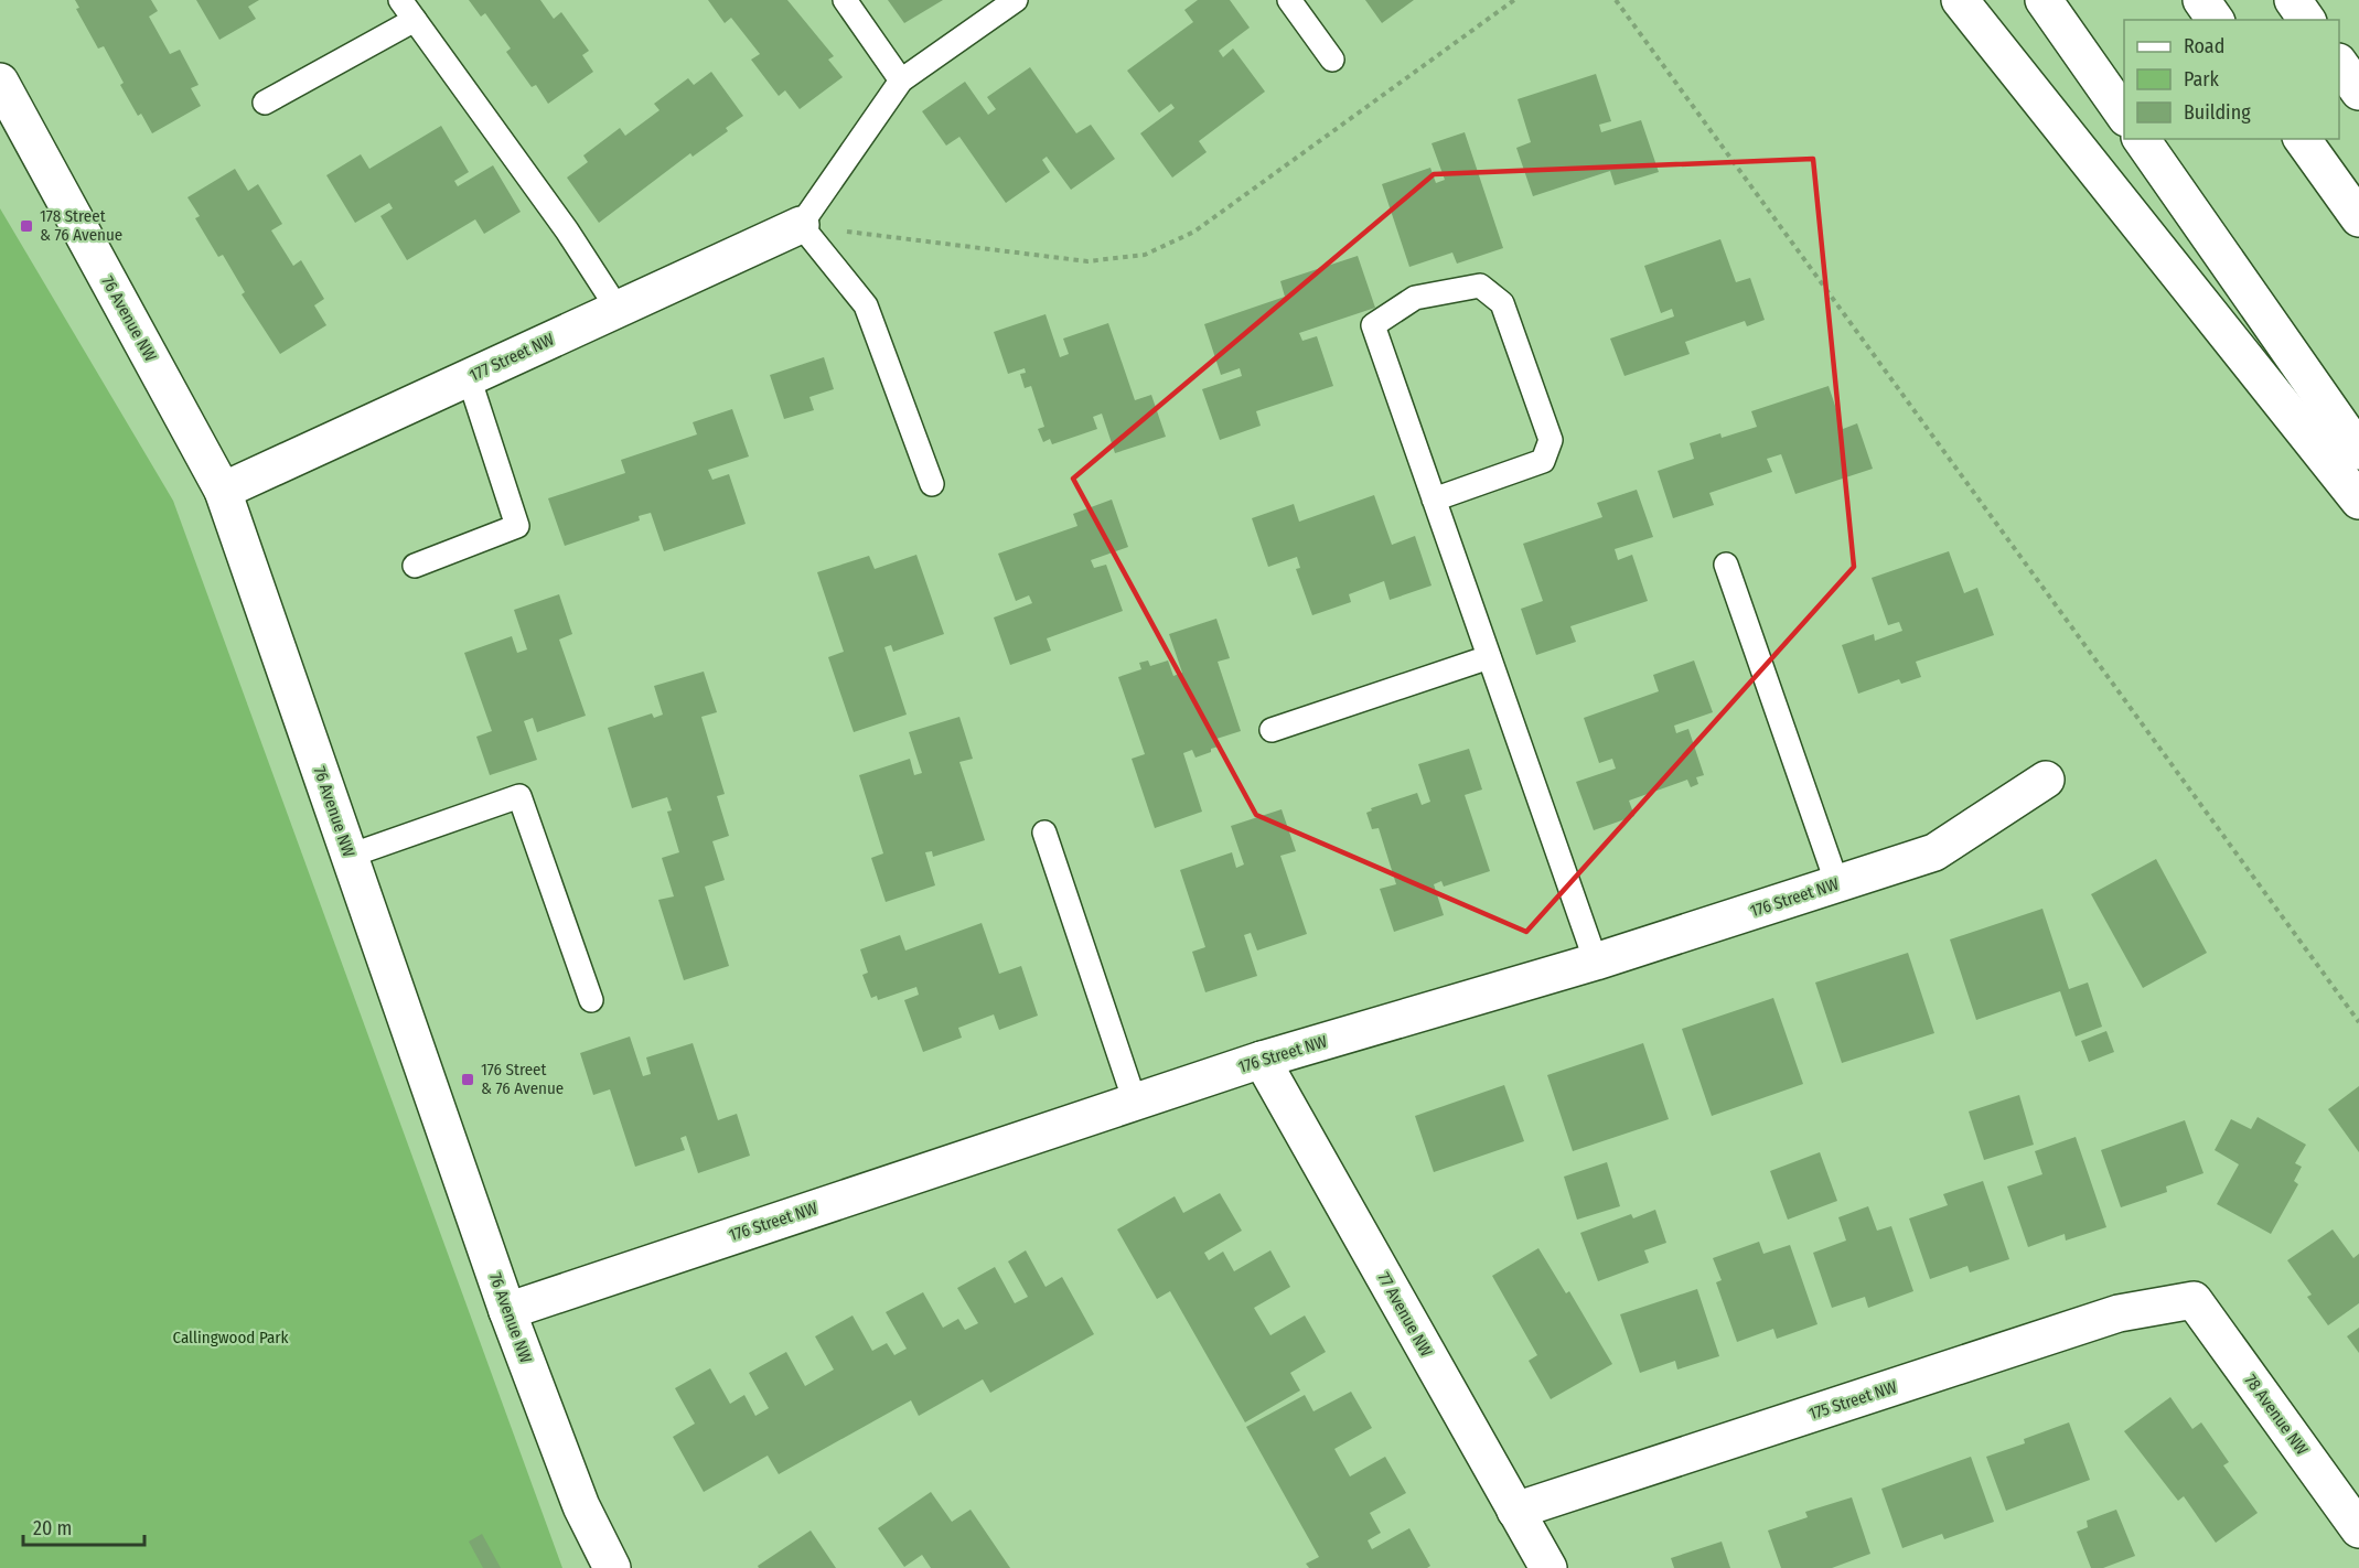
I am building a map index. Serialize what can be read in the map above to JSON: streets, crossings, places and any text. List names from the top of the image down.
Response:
{
  "streets": {
    "main road": [
      "76 Avenue NW",
      "177 Street NW",
      "176 Street NW",
      "77 Avenue NW",
      "175 Street NW",
      "78 Avenue NW"
    ]
  },
  "crossings": [
    ["76 Avenue NW", "177 Street NW"],
    ["76 Avenue NW", "176 Street NW"],
    ["176 Street NW", "77 Avenue NW"],
    ["77 Avenue NW", "175 Street NW"],
    ["175 Street NW", "78 Avenue NW"]
  ],
  "parks": ["Callingwood Park"],
  "places": {
    "transit": ["178 Street & 76 Avenue", "176 Street & 76 Avenue"]
  },
  "legend": ["Road", "Park", "Building"],
  "scale_bar": "20 m"
}
